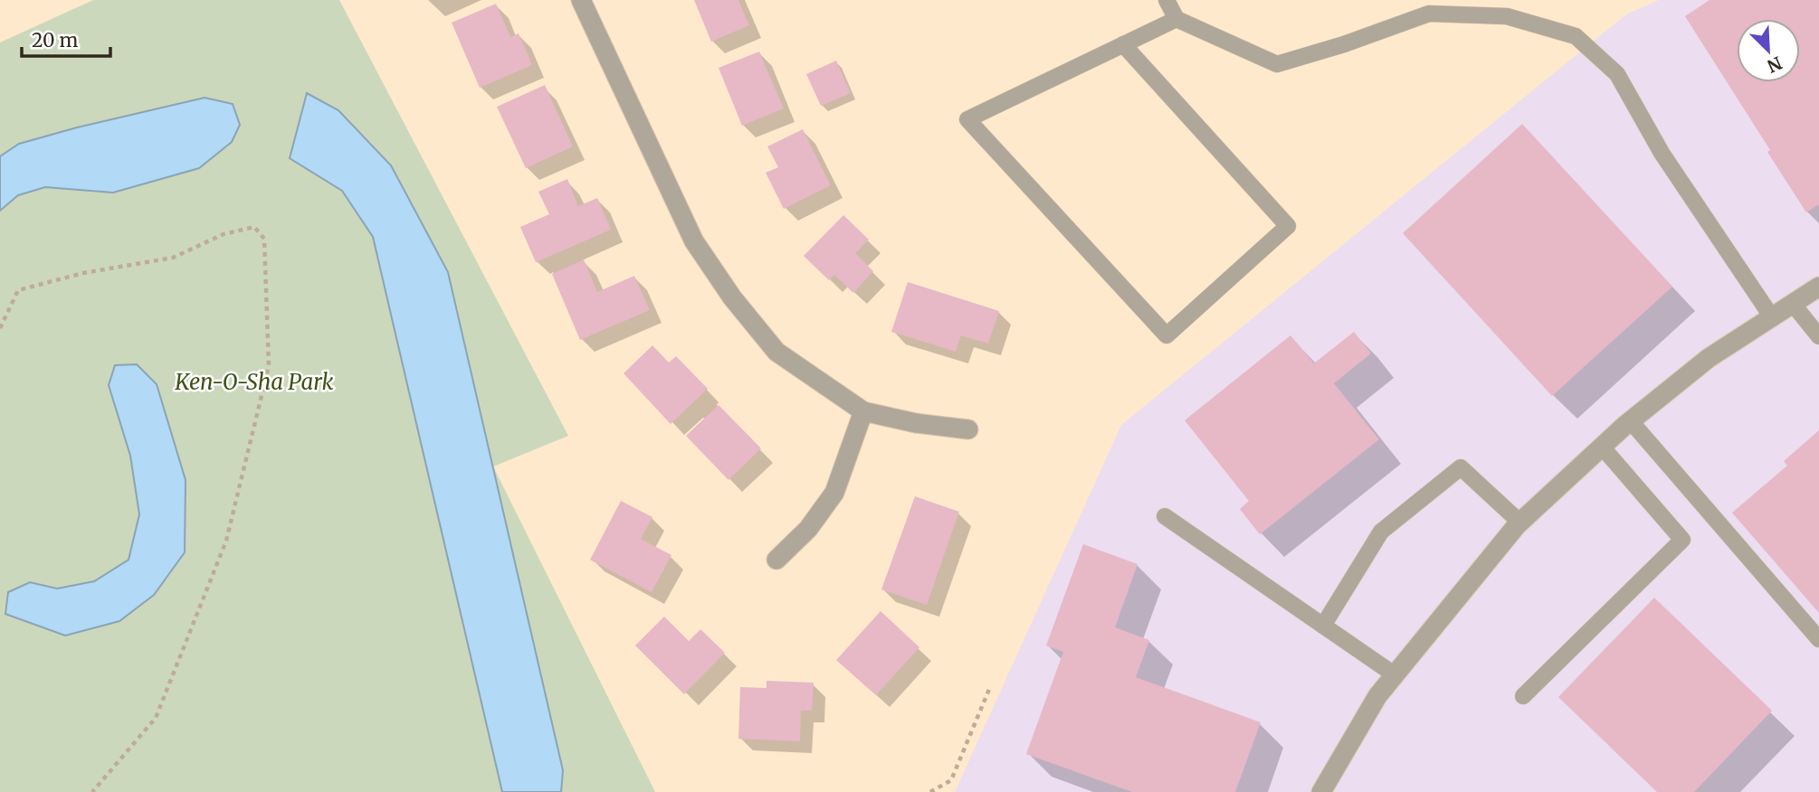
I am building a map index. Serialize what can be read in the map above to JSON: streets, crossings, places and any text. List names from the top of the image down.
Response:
{
  "parks": ["Ken-O-Sha Park"],
  "scale_bar": "20 m",
  "north": "bottom right"
}
